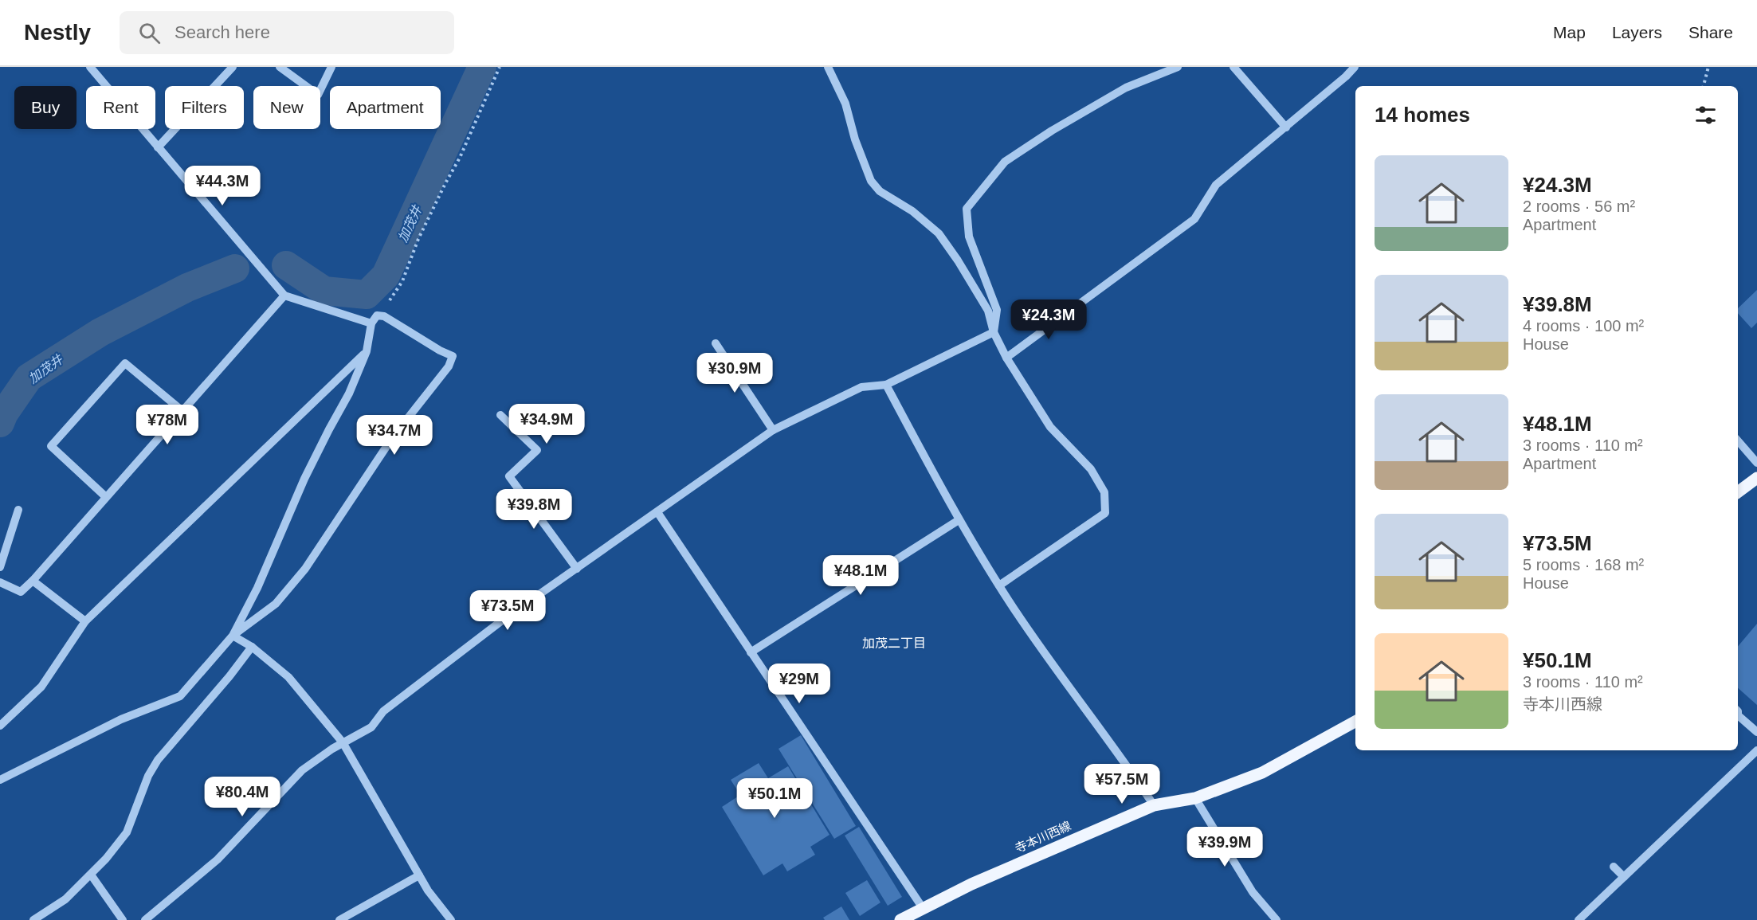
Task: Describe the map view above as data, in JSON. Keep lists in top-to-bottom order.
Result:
{
  "streets": {
    "main road": ["寺本川西線"]
  },
  "districts": ["加茂二丁目"],
  "water": ["加茂井"],
  "page": {
    "header": "Nestly",
    "search": "Search here",
    "nav": ["Map", "Layers", "Share"],
    "chip": [
      "Buy",
      "Rent",
      "Filters",
      "New",
      "Apartment"
    ],
    "heading": "14 homes",
    "list": [
      {
        "name": "¥24.3M",
        "note": "2 rooms · 56 m² · Apartment"
      },
      {
        "name": "¥39.8M",
        "note": "4 rooms · 100 m² · House"
      },
      {
        "name": "¥48.1M",
        "note": "3 rooms · 110 m² · Apartment"
      },
      {
        "name": "¥73.5M",
        "note": "5 rooms · 168 m² · House"
      },
      {
        "name": "¥50.1M",
        "note": "3 rooms · 110 m² · 寺本川西線"
      }
    ],
    "price": [
      "¥44.3M",
      "¥24.3M",
      "¥30.9M",
      "¥34.9M",
      "¥78M",
      "¥34.7M",
      "¥39.8M",
      "¥48.1M",
      "¥73.5M",
      "¥29M",
      "¥57.5M",
      "¥80.4M",
      "¥50.1M",
      "¥39.9M"
    ]
  }
}
